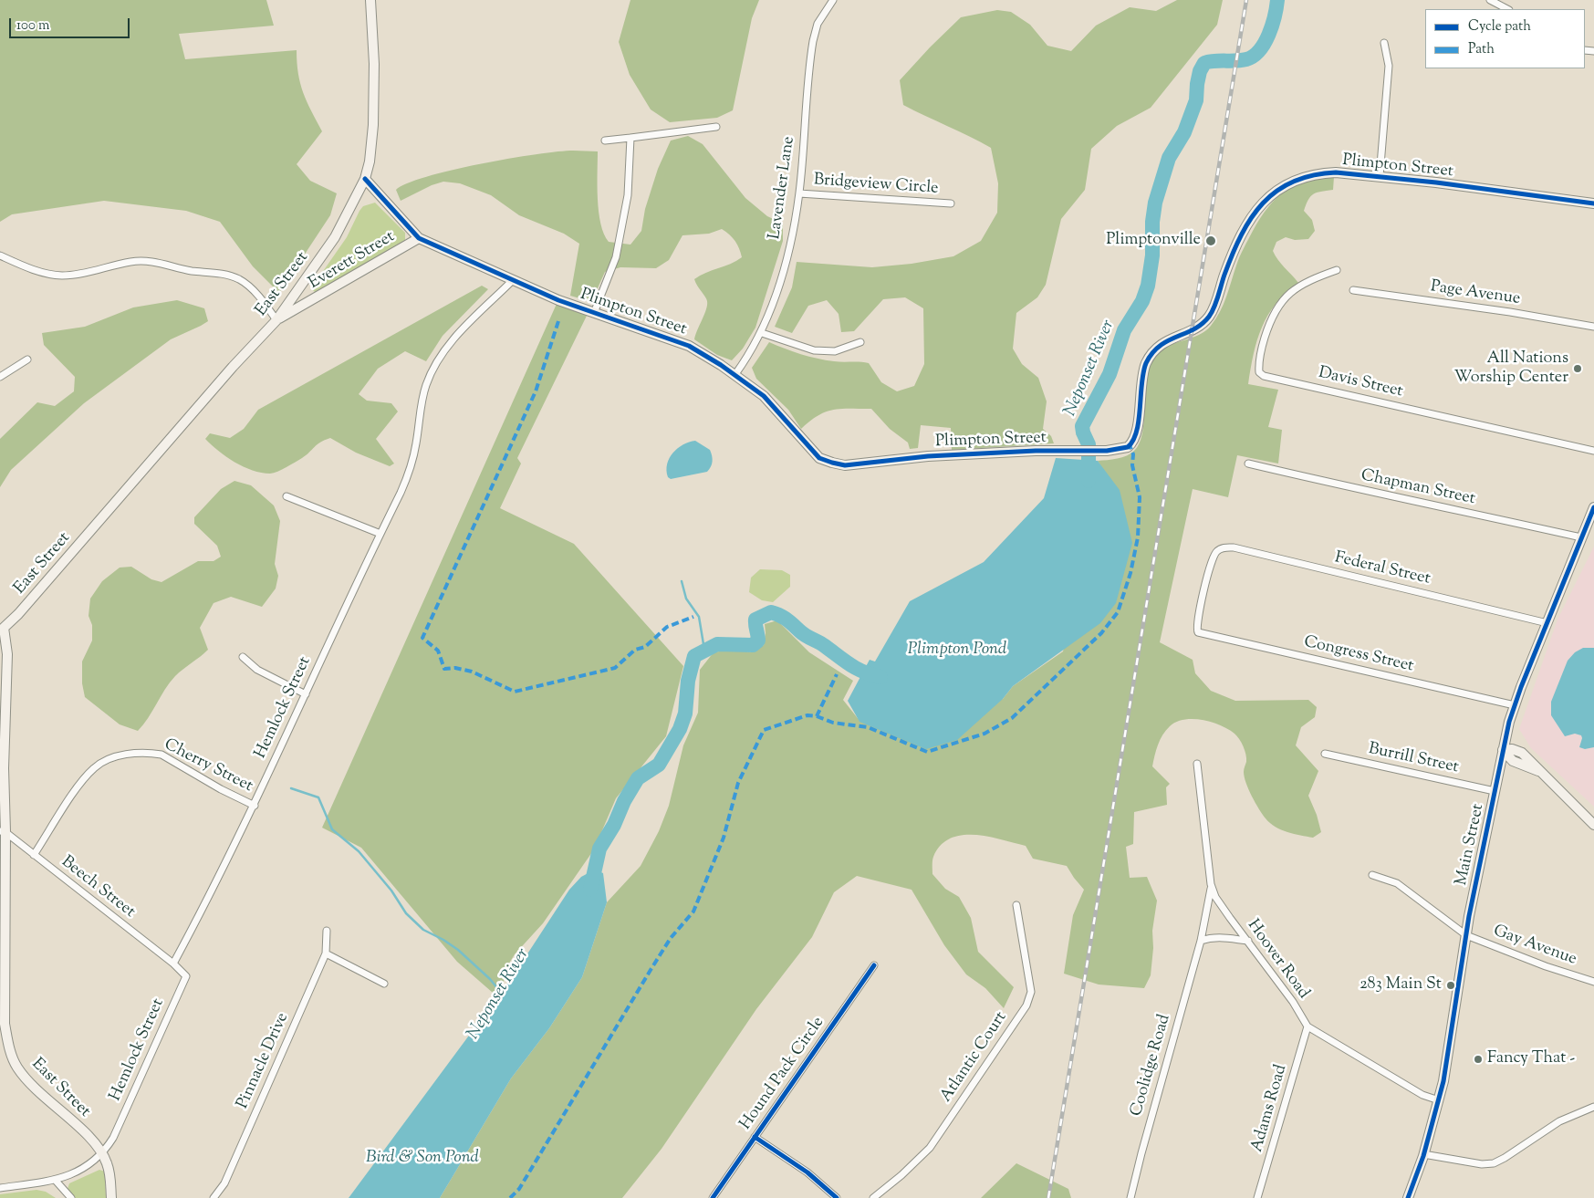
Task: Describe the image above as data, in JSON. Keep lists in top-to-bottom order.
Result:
{
  "streets": {
    "street": [
      "Plimpton Street",
      "Bridgeview Circle",
      "Lavender Lane",
      "Everett Street",
      "East Street",
      "Page Avenue",
      "Davis Street",
      "Chapman Street",
      "Federal Street",
      "Congress Street",
      "Hemlock Street",
      "Burrill Street",
      "Cherry Street",
      "Main Street",
      "Beech Street",
      "Gay Avenue",
      "Hoover Road",
      "Atlantic Court",
      "Pinnacle Drive",
      "Coolidge Road",
      "Hound Pack Circle",
      "Adams Road"
    ]
  },
  "crossings": [
    ["Plimpton Street", "Lavender Lane"],
    ["Plimpton Street", "Everett Street"],
    ["Plimpton Street", "East Street"],
    ["Plimpton Street", "Hemlock Street"],
    ["Bridgeview Circle", "Lavender Lane"],
    ["Everett Street", "East Street"],
    ["East Street", "Hemlock Street"],
    ["East Street", "Beech Street"],
    ["Chapman Street", "Main Street"],
    ["Federal Street", "Congress Street"],
    ["Federal Street", "Main Street"],
    ["Congress Street", "Main Street"],
    ["Hemlock Street", "Cherry Street"],
    ["Hemlock Street", "Beech Street"],
    ["Burrill Street", "Main Street"],
    ["Cherry Street", "Beech Street"],
    ["Main Street", "Gay Avenue"],
    ["Main Street", "Hoover Road"],
    ["Hoover Road", "Coolidge Road"],
    ["Hoover Road", "Adams Road"]
  ],
  "water": ["Neponset River", "Plimpton Pond", "Bird & Son Pond"],
  "places": [
    "Plimptonville",
    "All Nations Worship Center",
    "283 Main St",
    "Fancy That -"
  ],
  "legend": ["Cycle path", "Path"],
  "scale_bar": "100 m"
}
